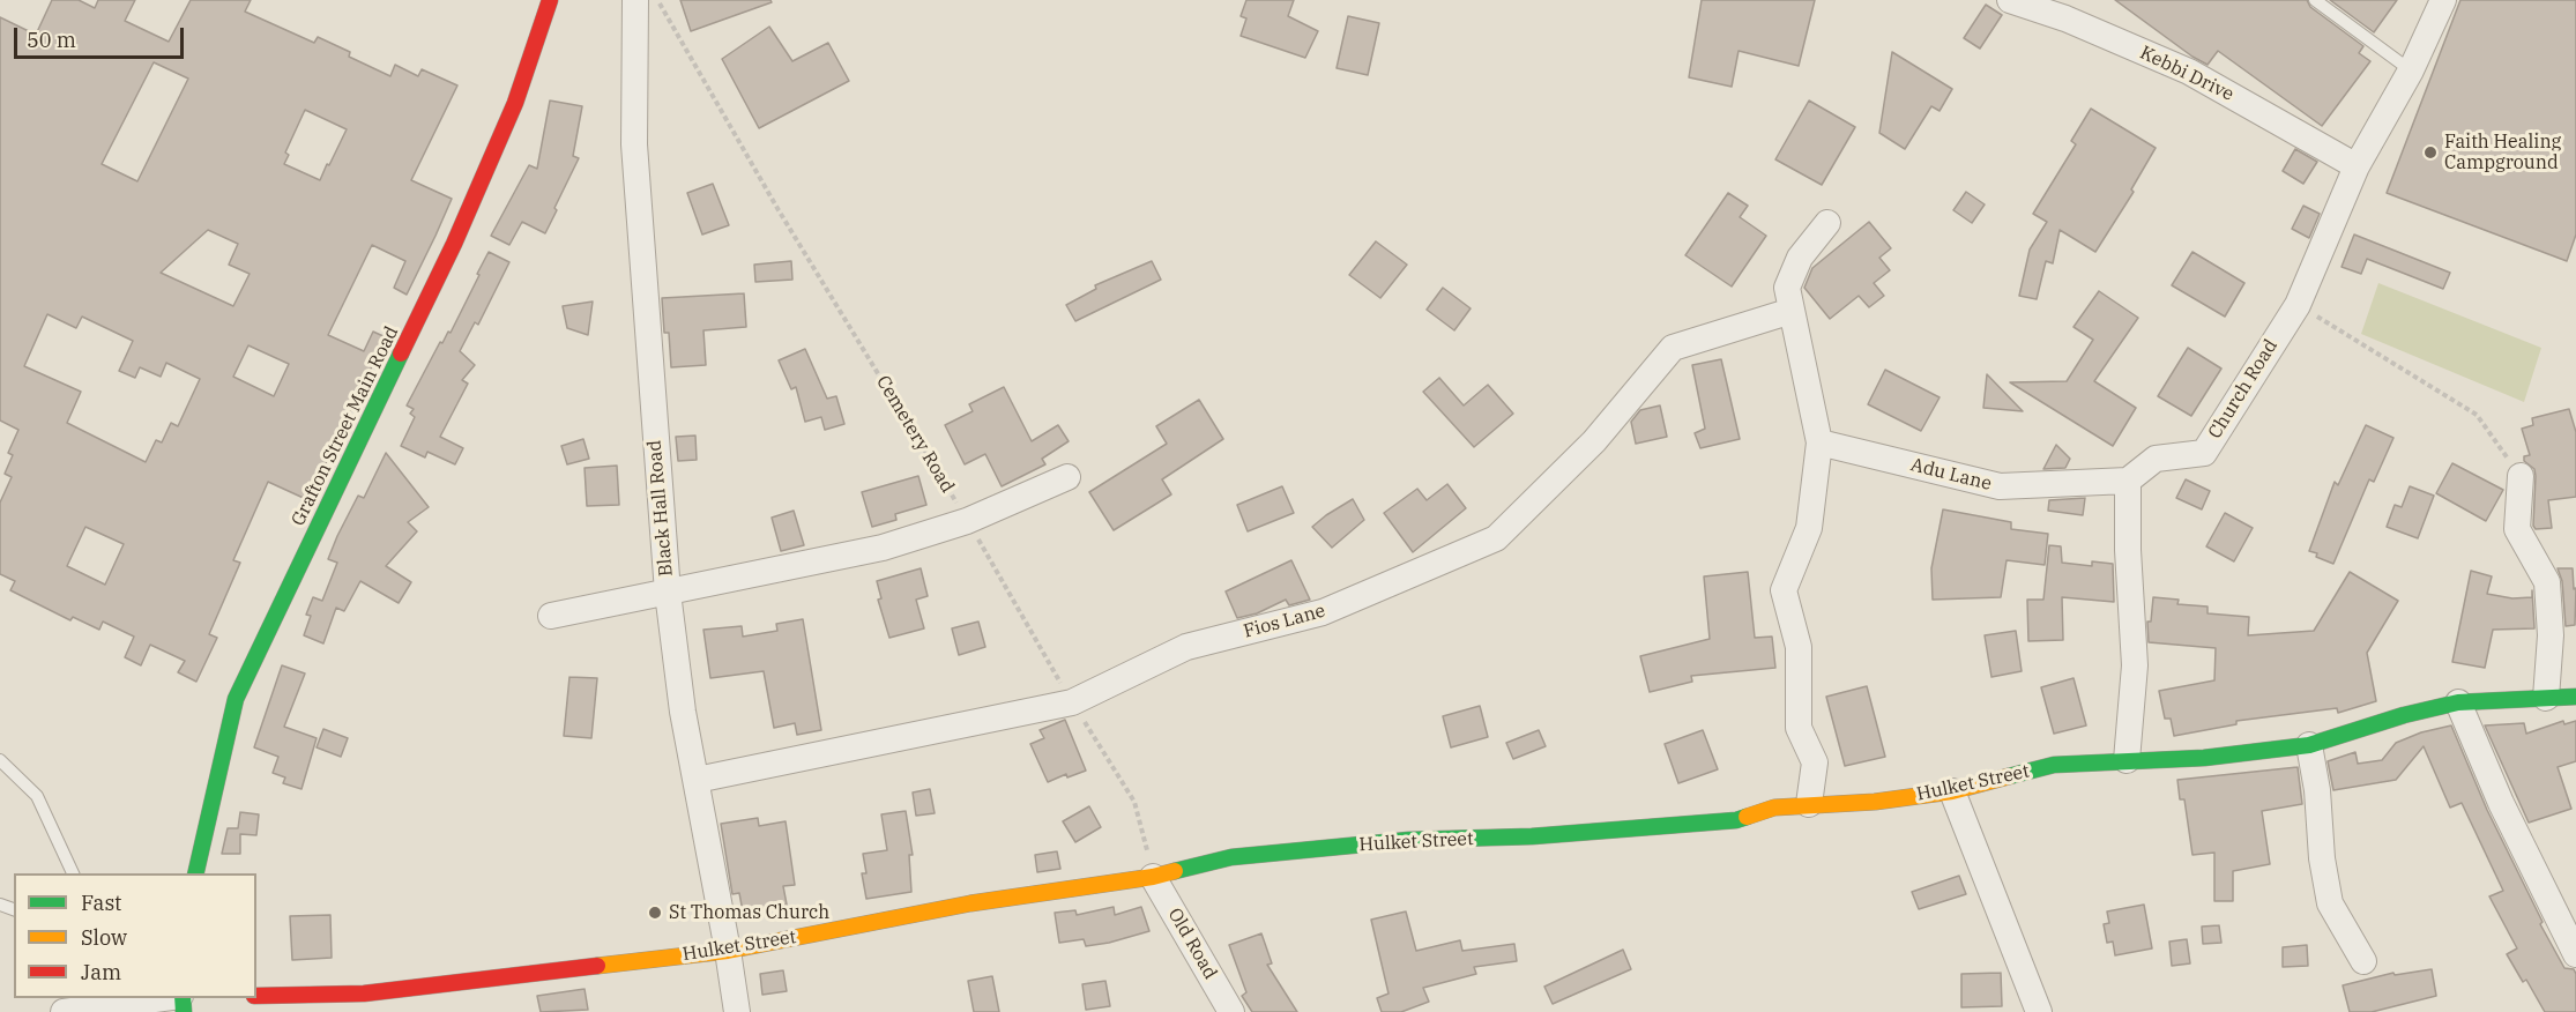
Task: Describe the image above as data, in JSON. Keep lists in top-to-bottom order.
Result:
{
  "streets": {
    "street": [
      "Kebbi Drive",
      "Church Road",
      "Grafton Street Main Road",
      "Adu Lane",
      "Black Hall Road",
      "Fios Lane",
      "Hulket Street",
      "Old Road"
    ],
    "path": ["Cemetery Road"]
  },
  "crossings": [
    ["Kebbi Drive", "Church Road"],
    ["Church Road", "Adu Lane"],
    ["Cemetery Road", "Fios Lane"],
    ["Cemetery Road", "Hulket Street"],
    ["Cemetery Road", "Old Road"],
    ["Black Hall Road", "Fios Lane"],
    ["Black Hall Road", "Hulket Street"],
    ["Hulket Street", "Old Road"]
  ],
  "places": ["Faith Healing Campground", "St Thomas Church"],
  "legend": ["Fast", "Slow", "Jam"],
  "scale_bar": "50 m"
}
